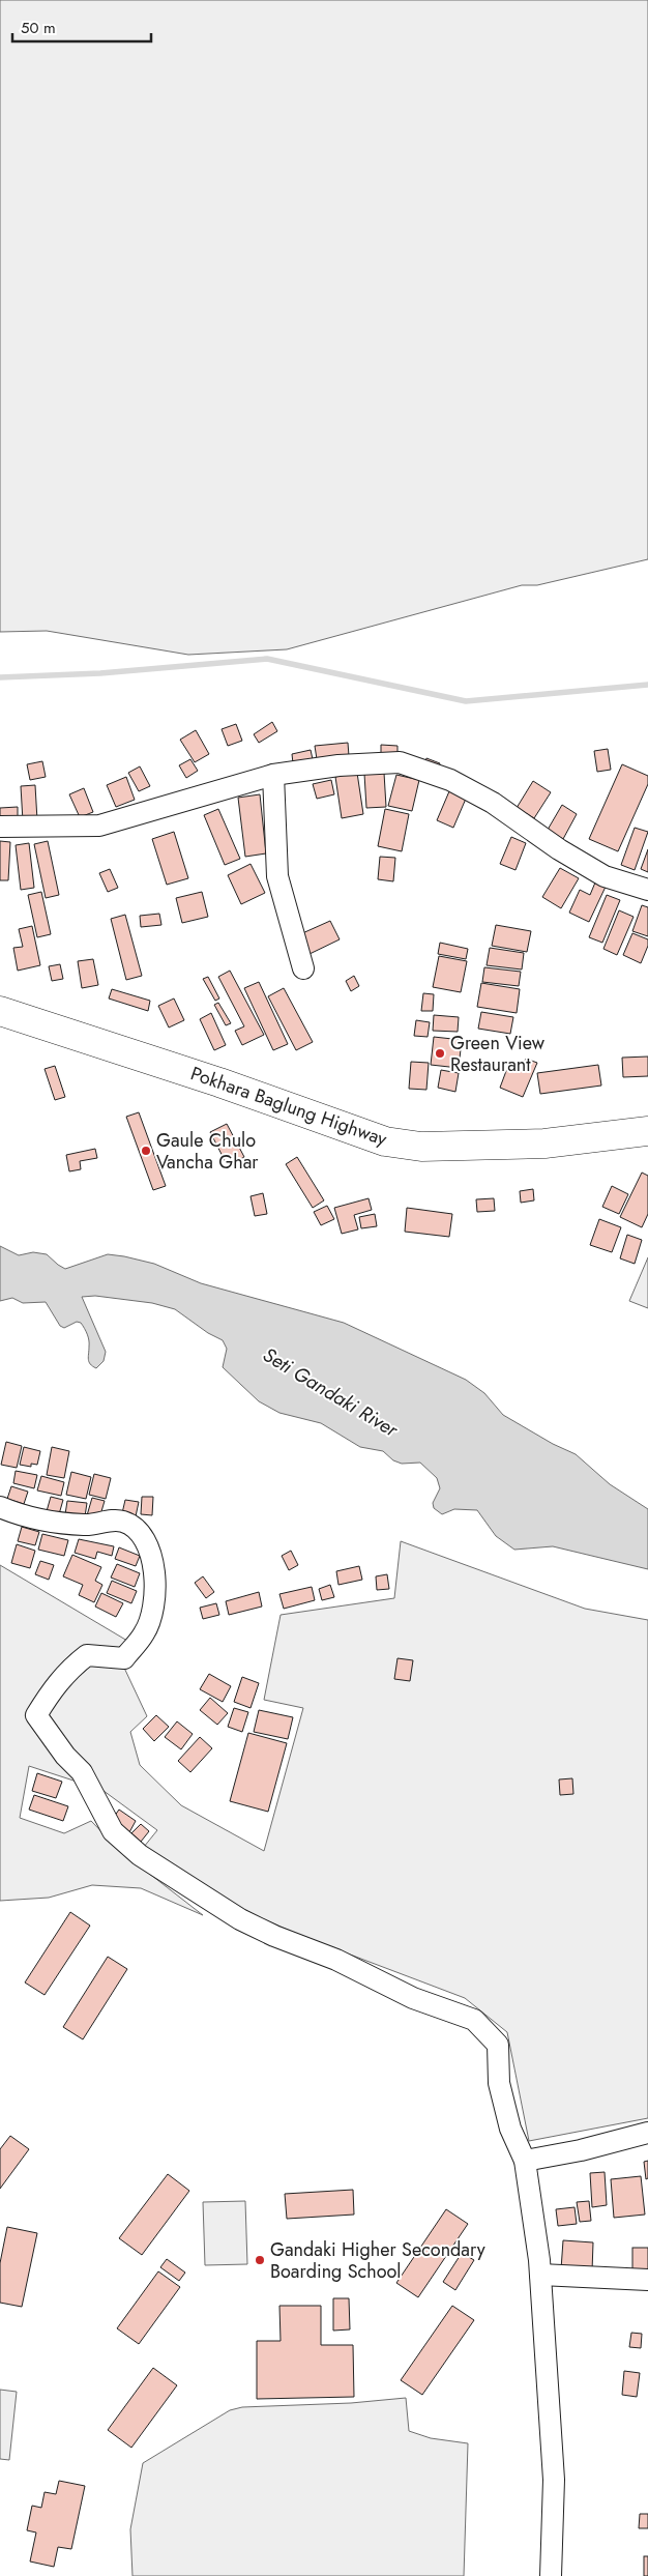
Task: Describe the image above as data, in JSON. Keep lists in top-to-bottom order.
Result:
{
  "streets": {
    "highway": ["Pokhara Baglung Highway"]
  },
  "water": ["Seti Gandaki River"],
  "places": ["Green View Restaurant", "Gaule Chulo Vancha Ghar", "Gandaki Higher Secondary Boarding School"],
  "scale_bar": "50 m"
}
